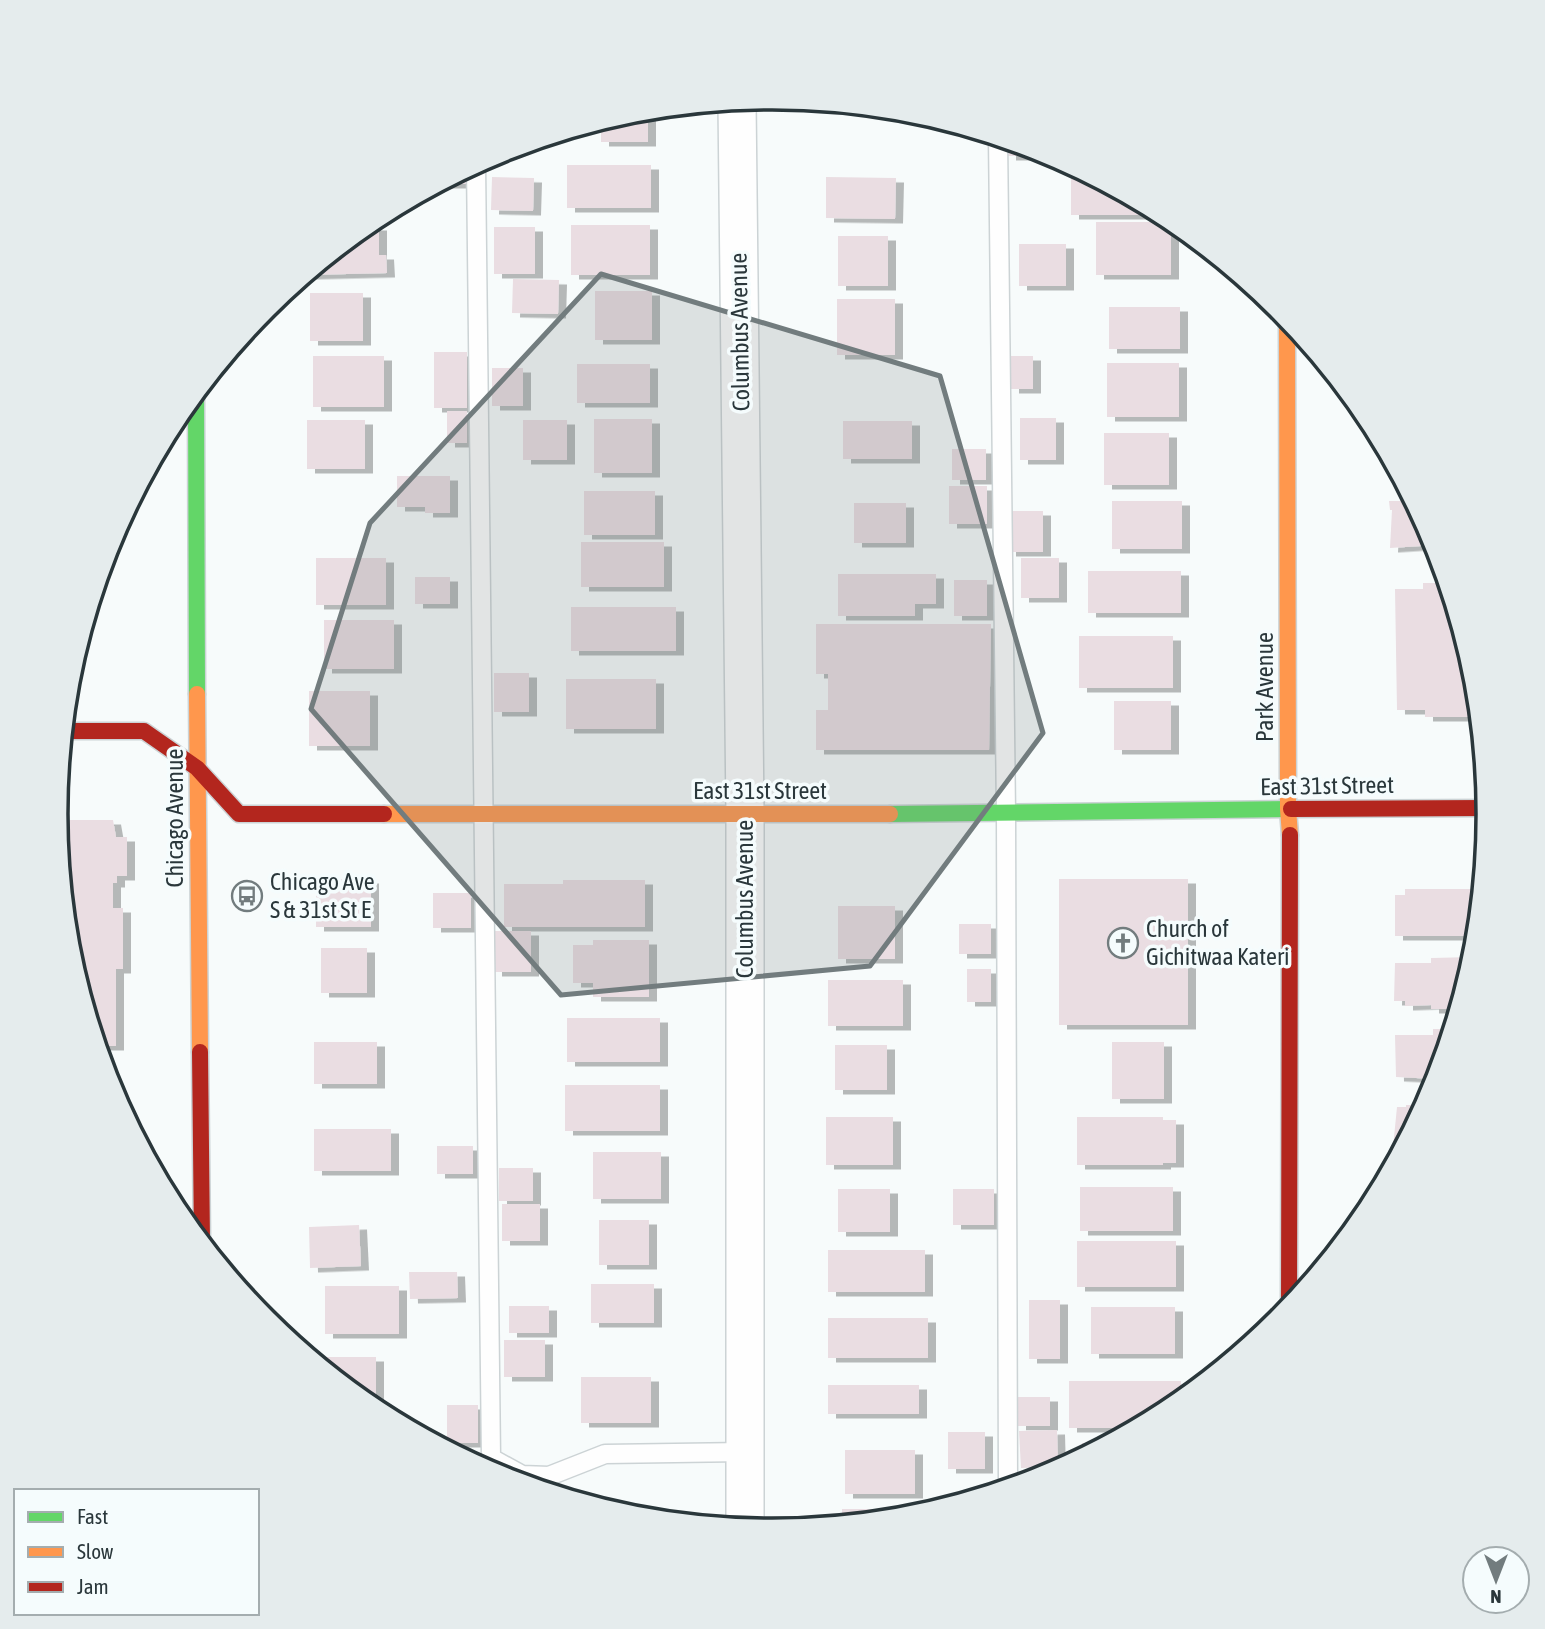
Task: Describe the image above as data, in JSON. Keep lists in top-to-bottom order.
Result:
{
  "streets": {
    "street": [
      "Columbus Avenue",
      "Park Avenue",
      "East 31st Street",
      "Chicago Avenue"
    ]
  },
  "crossings": [
    ["Columbus Avenue", "East 31st Street"],
    ["Park Avenue", "East 31st Street"],
    ["East 31st Street", "Chicago Avenue"]
  ],
  "places": {
    "bus stop": ["Chicago Ave S & 31st St E"],
    "church": ["Church of Gichitwaa Kateri"]
  },
  "legend": ["Fast", "Slow", "Jam"],
  "north": "bottom"
}
